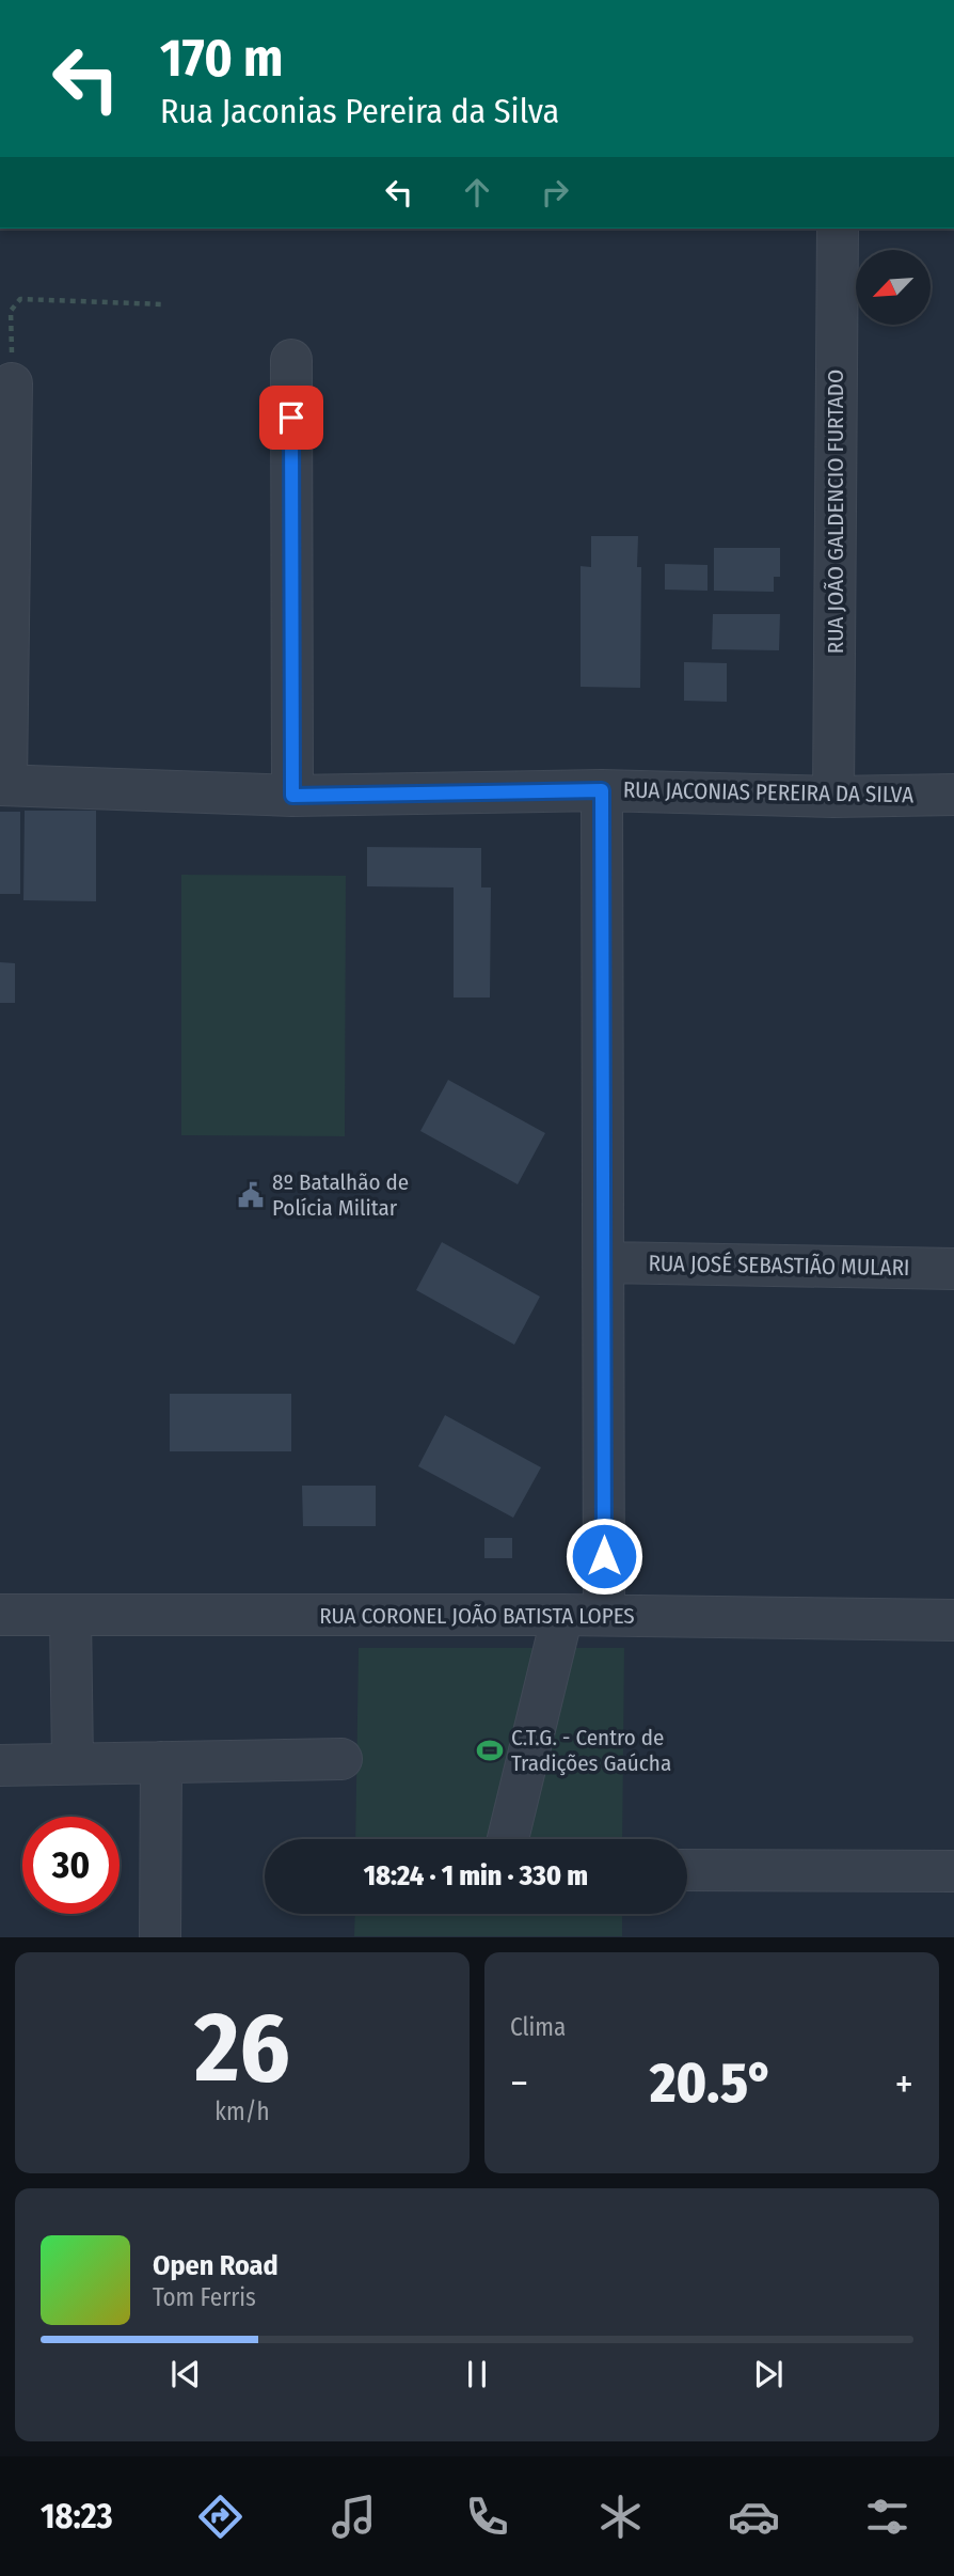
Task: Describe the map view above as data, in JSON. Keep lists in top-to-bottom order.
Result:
{
  "streets": {
    "street": [
      "RUA JOÃO GALDENCIO FURTADO",
      "RUA JACONIAS PEREIRA DA SILVA",
      "RUA JOSÉ SEBASTIÃO MULARI",
      "RUA CORONEL JOÃO BATISTA LOPES"
    ]
  },
  "crossings": [
    ["RUA JOÃO GALDENCIO FURTADO", "RUA JACONIAS PEREIRA DA SILVA"]
  ],
  "places": {
    "public building": ["8º Batalhão de Polícia Militar"],
    "sports": ["C.T.G. - Centro de Tradições Gaúcha"]
  },
  "north": "bottom left",
  "page": {
    "turn": ["170 m", "Rua Jaconias Pereira da Silva"],
    "limit": "30",
    "trip": "18:24 · 1 min · 330 m",
    "tile": [
      ["26", "km/h"],
      "Clima"
    ],
    "heat": ["−", "20.5°", "+"],
    "song": ["Open Road", "Tom Ferris"],
    "tabs": "18:23"
  }
}
